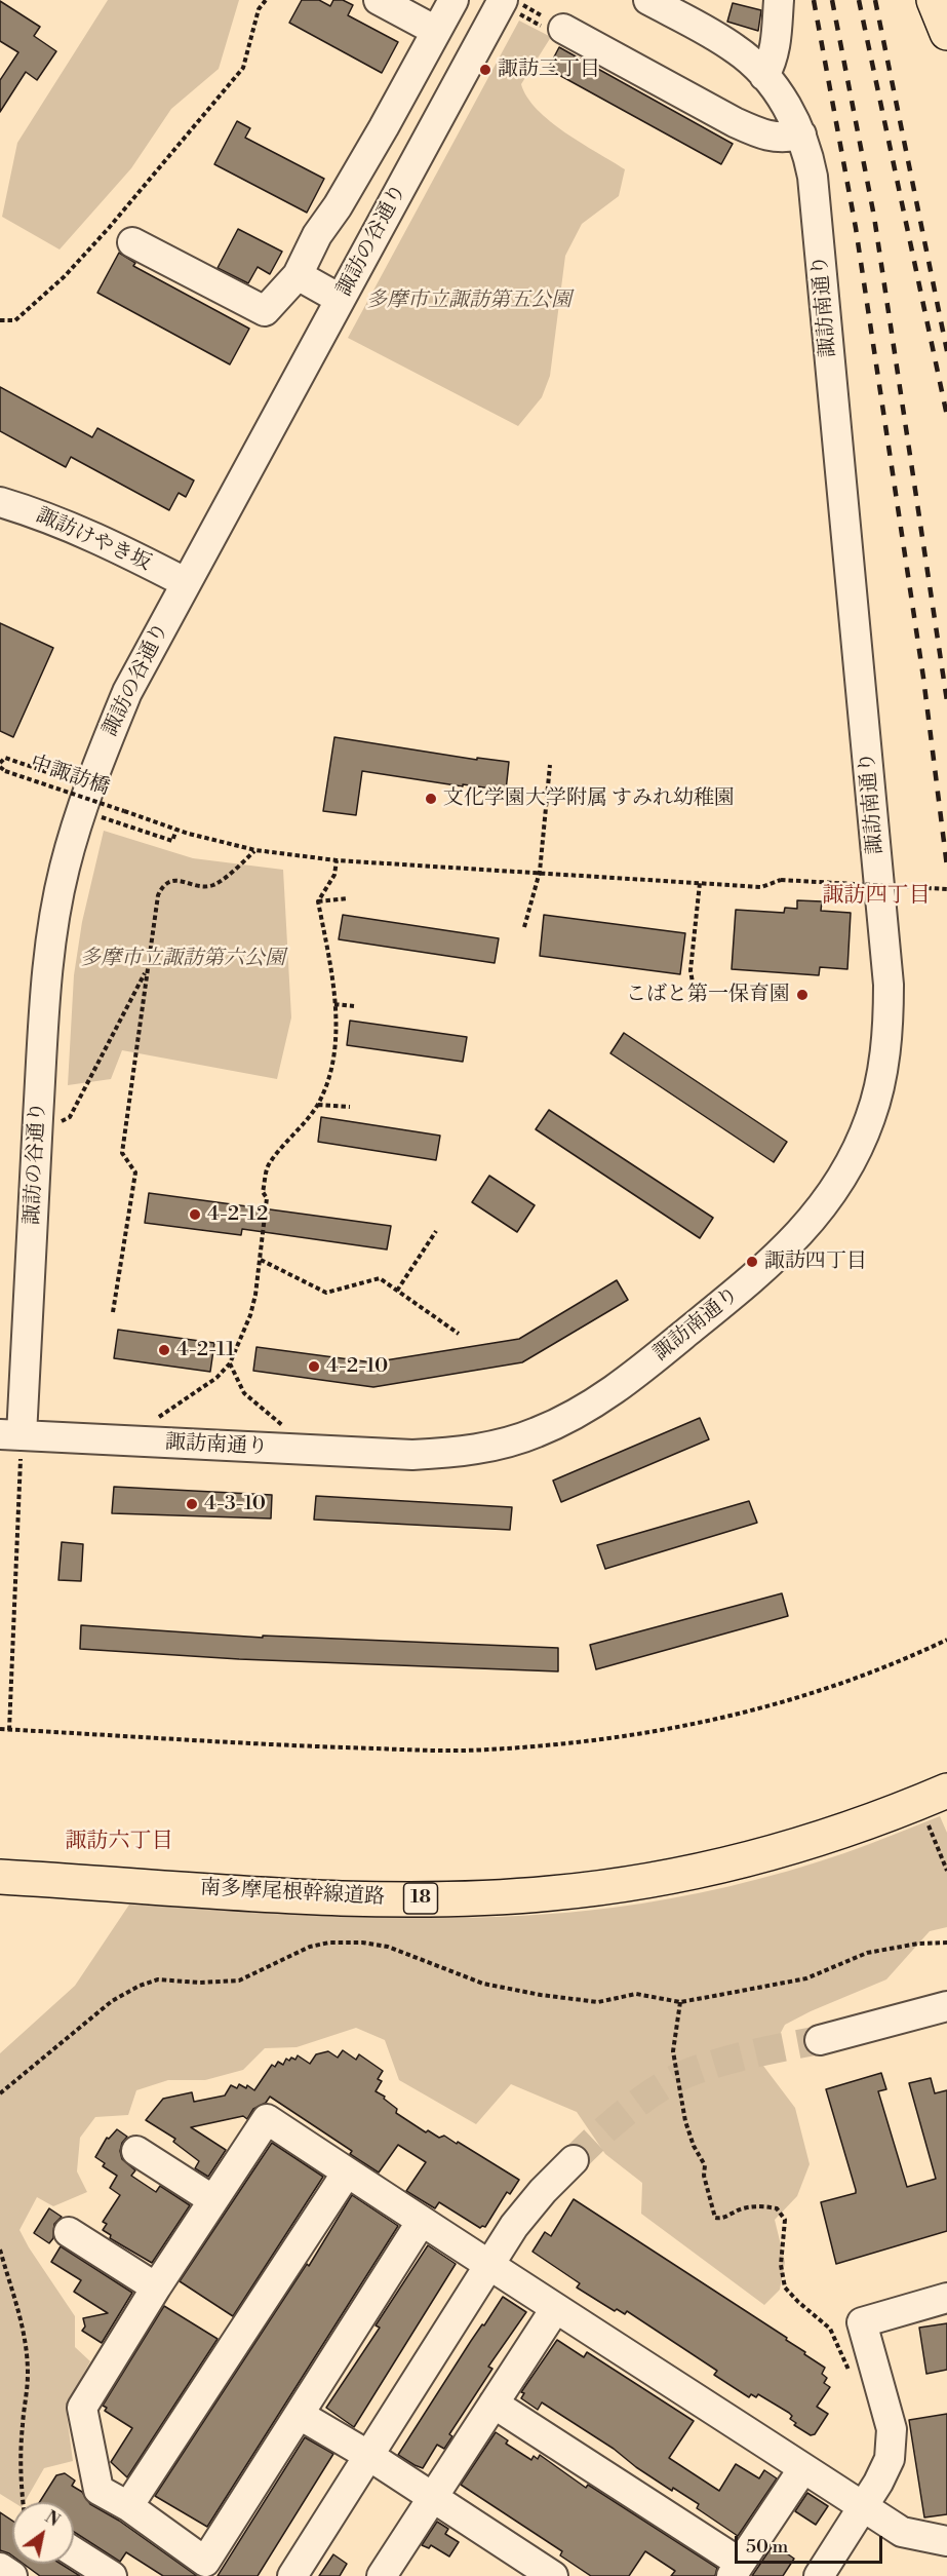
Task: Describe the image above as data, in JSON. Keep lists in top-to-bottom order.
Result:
{
  "streets": {
    "main road": ["南多摩尾根幹線道路", "18"],
    "street": ["諏訪の谷通り", "諏訪南通り", "諏訪けやき坂"],
    "path": ["中諏訪橋"]
  },
  "crossings": [
    ["諏訪の谷通り", "諏訪南通り"],
    ["諏訪の谷通り", "諏訪けやき坂"]
  ],
  "districts": ["諏訪四丁目", "諏訪六丁目"],
  "parks": ["多摩市立諏訪第五公園", "多摩市立諏訪第六公園"],
  "places": [
    "諏訪三丁目",
    "文化学園大学附属 すみれ幼稚園",
    "こばと第一保育園",
    "4-2-12",
    "諏訪四丁目",
    "4-2-11",
    "4-2-10",
    "4-3-10"
  ],
  "scale_bar": "50 m",
  "north": "top right"
}
